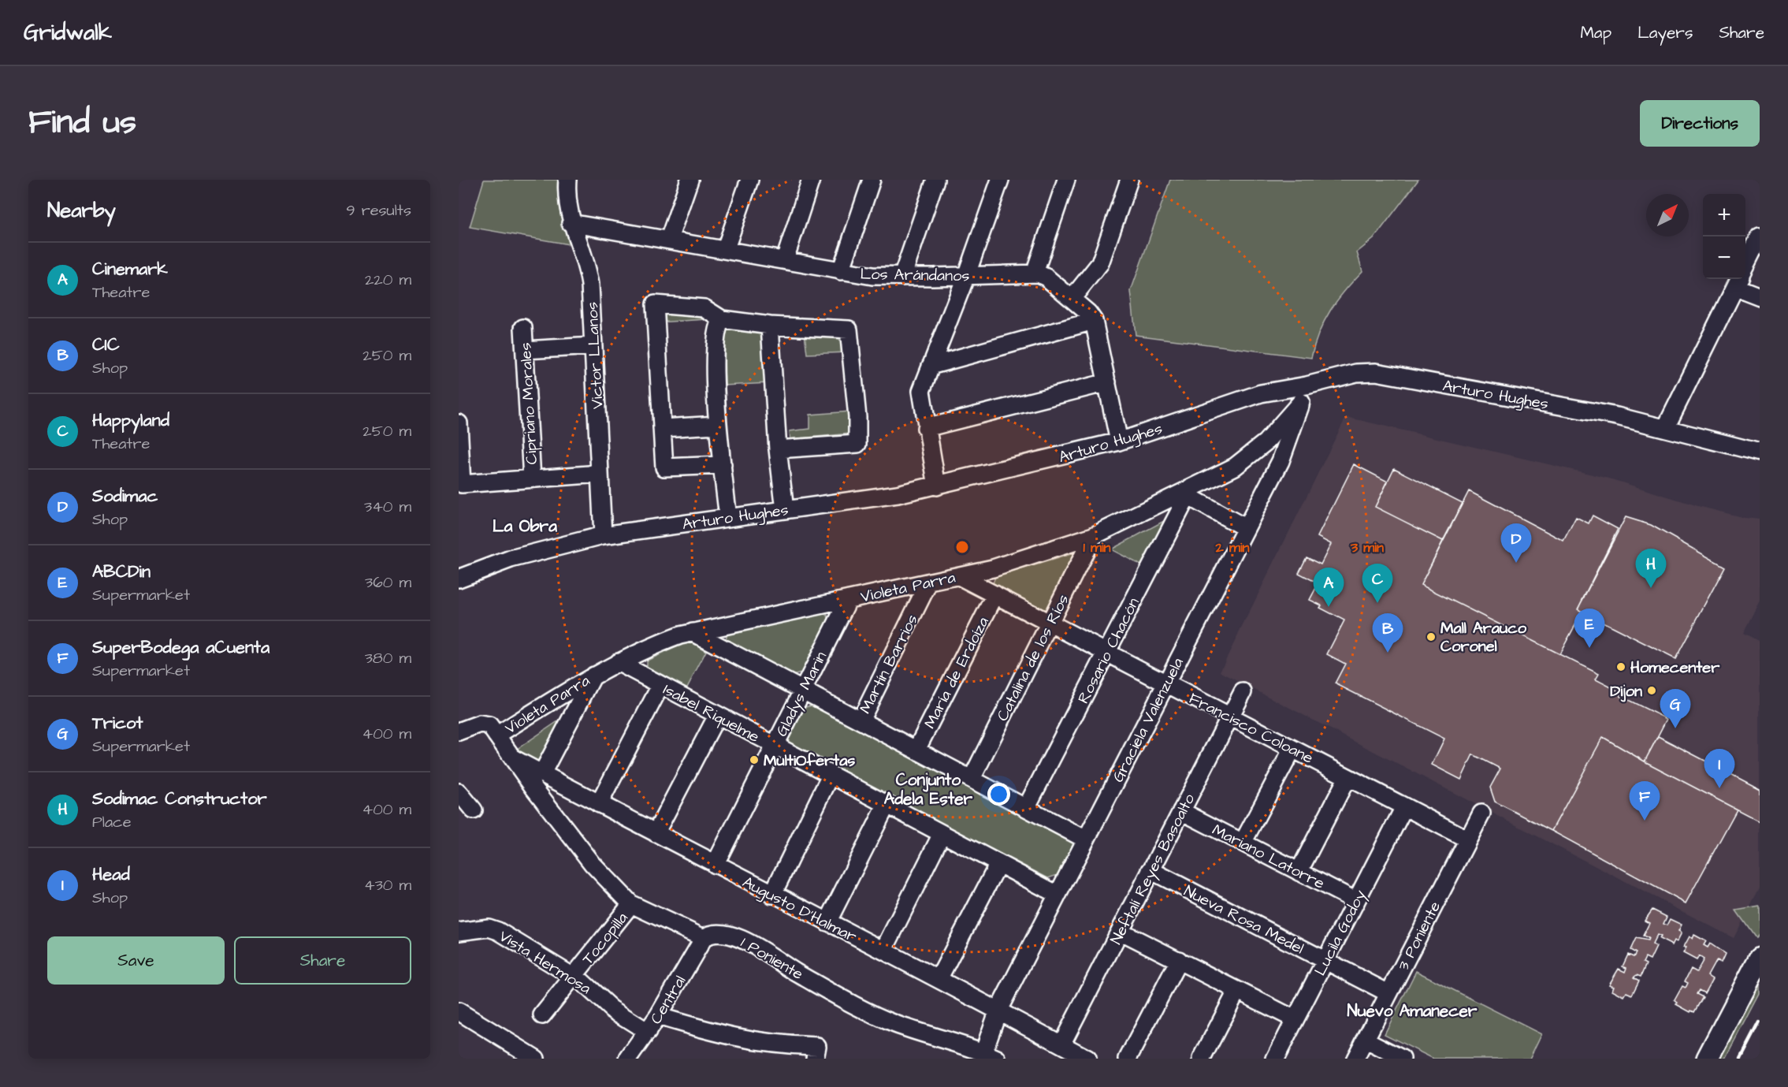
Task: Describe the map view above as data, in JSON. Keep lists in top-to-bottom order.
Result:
{
  "streets": {
    "street": [
      "Los Arándanos",
      "Victor LLanos",
      "Arturo Hughes",
      "Cipriano Morales",
      "Violeta Parra",
      "Rosario Chacón",
      "Catalina de los Ríos",
      "Martín Barrios",
      "María de Erdoíza",
      "Gladys Marin",
      "Isabel Riquelme",
      "Graciela Valenzuela",
      "Francisco Coloane",
      "Mariano Latorre",
      "Neftalí Reyes Basoalto",
      "Augusto D'Halmar",
      "Nueva Rosa Medel",
      "Lucila Godoy",
      "3 Poniente",
      "Tocopilla",
      "1 Poniente",
      "Vista Hermosa",
      "Central"
    ]
  },
  "crossings": [
    ["Los Arándanos", "Victor LLanos"],
    ["Victor LLanos", "Arturo Hughes"],
    ["Arturo Hughes", "Graciela Valenzuela"],
    ["Violeta Parra", "Rosario Chacón"],
    ["Violeta Parra", "Catalina de los Ríos"],
    ["Violeta Parra", "Martín Barrios"],
    ["Violeta Parra", "Gladys Marin"],
    ["Violeta Parra", "Isabel Riquelme"],
    ["Violeta Parra", "Graciela Valenzuela"],
    ["Violeta Parra", "Francisco Coloane"],
    ["Rosario Chacón", "Francisco Coloane"],
    ["Catalina de los Ríos", "Francisco Coloane"],
    ["María de Erdoíza", "Francisco Coloane"],
    ["Gladys Marin", "Isabel Riquelme"],
    ["Gladys Marin", "Augusto D'Halmar"],
    ["Isabel Riquelme", "Graciela Valenzuela"],
    ["Graciela Valenzuela", "Francisco Coloane"],
    ["Graciela Valenzuela", "Augusto D'Halmar"],
    ["Graciela Valenzuela", "1 Poniente"],
    ["Francisco Coloane", "Neftalí Reyes Basoalto"],
    ["Francisco Coloane", "Lucila Godoy"],
    ["Francisco Coloane", "3 Poniente"],
    ["Mariano Latorre", "Neftalí Reyes Basoalto"],
    ["Mariano Latorre", "Lucila Godoy"],
    ["Neftalí Reyes Basoalto", "Augusto D'Halmar"],
    ["Neftalí Reyes Basoalto", "Nueva Rosa Medel"],
    ["Nueva Rosa Medel", "Lucila Godoy"],
    ["Nueva Rosa Medel", "3 Poniente"],
    ["Tocopilla", "Vista Hermosa"],
    ["1 Poniente", "Central"],
    ["Vista Hermosa", "Central"]
  ],
  "districts": ["La Obra", "Conjunto Adela Ester", "Nuevo Amanecer"],
  "places": [
    "Mall Arauco Coronel",
    "Homecenter",
    "Dijon",
    "MultiOfertas"
  ],
  "north": "top right",
  "page": {
    "header": "Gridwalk",
    "nav": ["Map", "Layers", "Share"],
    "title": "Find us",
    "buttons": [
      "Directions",
      ["Save", "Share"]
    ],
    "heading": ["Nearby", "9 results"],
    "map_buttons": ["+", "−"],
    "list": [
      {
        "mark": "A",
        "name": "Cinemark",
        "note": "Theatre",
        "value": "220 m"
      },
      {
        "mark": "B",
        "name": "CIC",
        "note": "Shop",
        "value": "250 m"
      },
      {
        "mark": "C",
        "name": "Happyland",
        "note": "Theatre",
        "value": "250 m"
      },
      {
        "mark": "D",
        "name": "Sodimac",
        "note": "Shop",
        "value": "340 m"
      },
      {
        "mark": "E",
        "name": "ABCDin",
        "note": "Supermarket",
        "value": "360 m"
      },
      {
        "mark": "F",
        "name": "SuperBodega aCuenta",
        "note": "Supermarket",
        "value": "380 m"
      },
      {
        "mark": "G",
        "name": "Tricot",
        "note": "Supermarket",
        "value": "400 m"
      },
      {
        "mark": "H",
        "name": "Sodimac Constructor",
        "note": "Place",
        "value": "400 m"
      },
      {
        "mark": "I",
        "name": "Head",
        "note": "Shop",
        "value": "430 m"
      }
    ],
    "pins": [
      "D",
      "H",
      "C",
      "A",
      "E",
      "B",
      "G",
      "I",
      "F"
    ]
  },
  "rings": ["1 min", "2 min", "3 min"]
}
